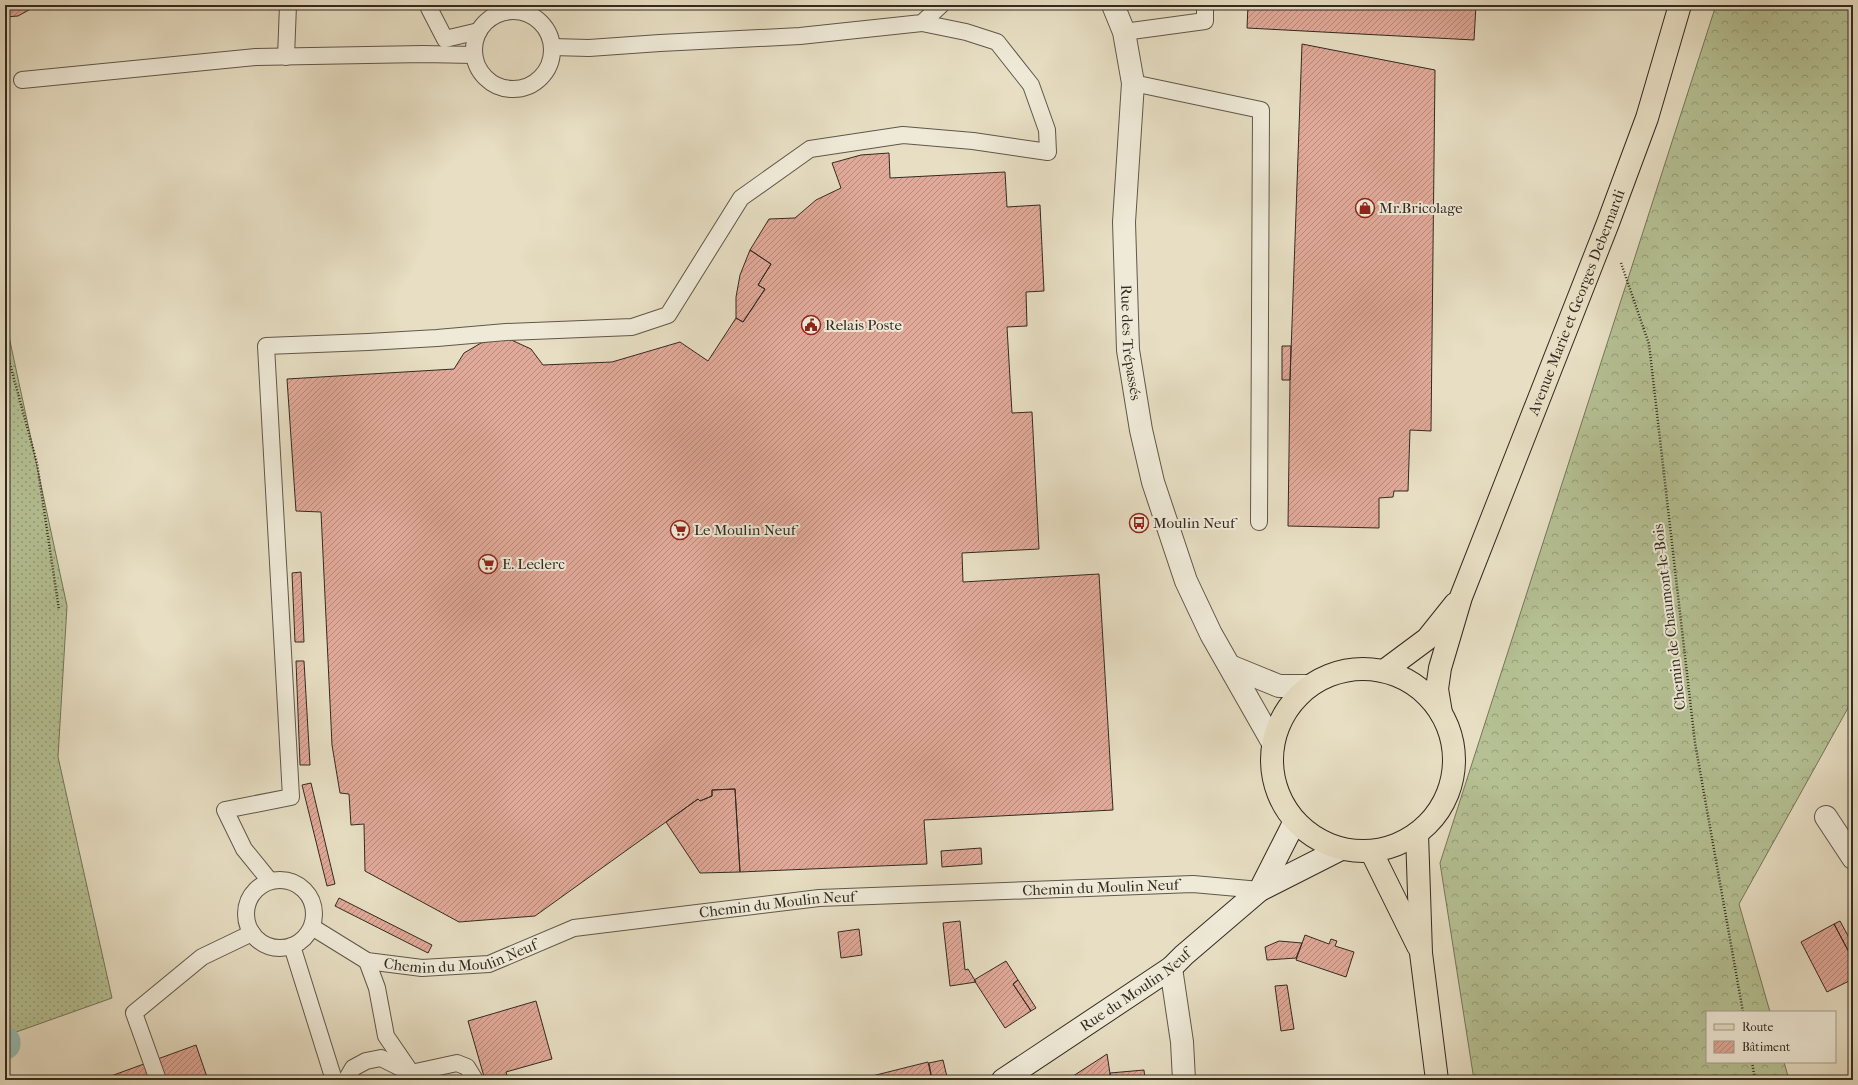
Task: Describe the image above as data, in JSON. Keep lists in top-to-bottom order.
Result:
{
  "streets": {
    "main road": ["Avenue Marie et Georges Debernardi"],
    "street": ["Rue des Trépassés", "Rue du Moulin Neuf"],
    "lane": ["Chemin du Moulin Neuf"],
    "path": ["Chemin de Chaumont-le-Bois"]
  },
  "crossings": [
    ["Chemin du Moulin Neuf", "Rue du Moulin Neuf"]
  ],
  "places": {
    "shop": ["Mr.Bricolage"],
    "public building": ["Relais Poste"],
    "bus stop": ["Moulin Neuf"],
    "supermarket": ["Le Moulin Neuf", "E. Leclerc"]
  },
  "legend": ["Route", "Bâtiment"]
}
